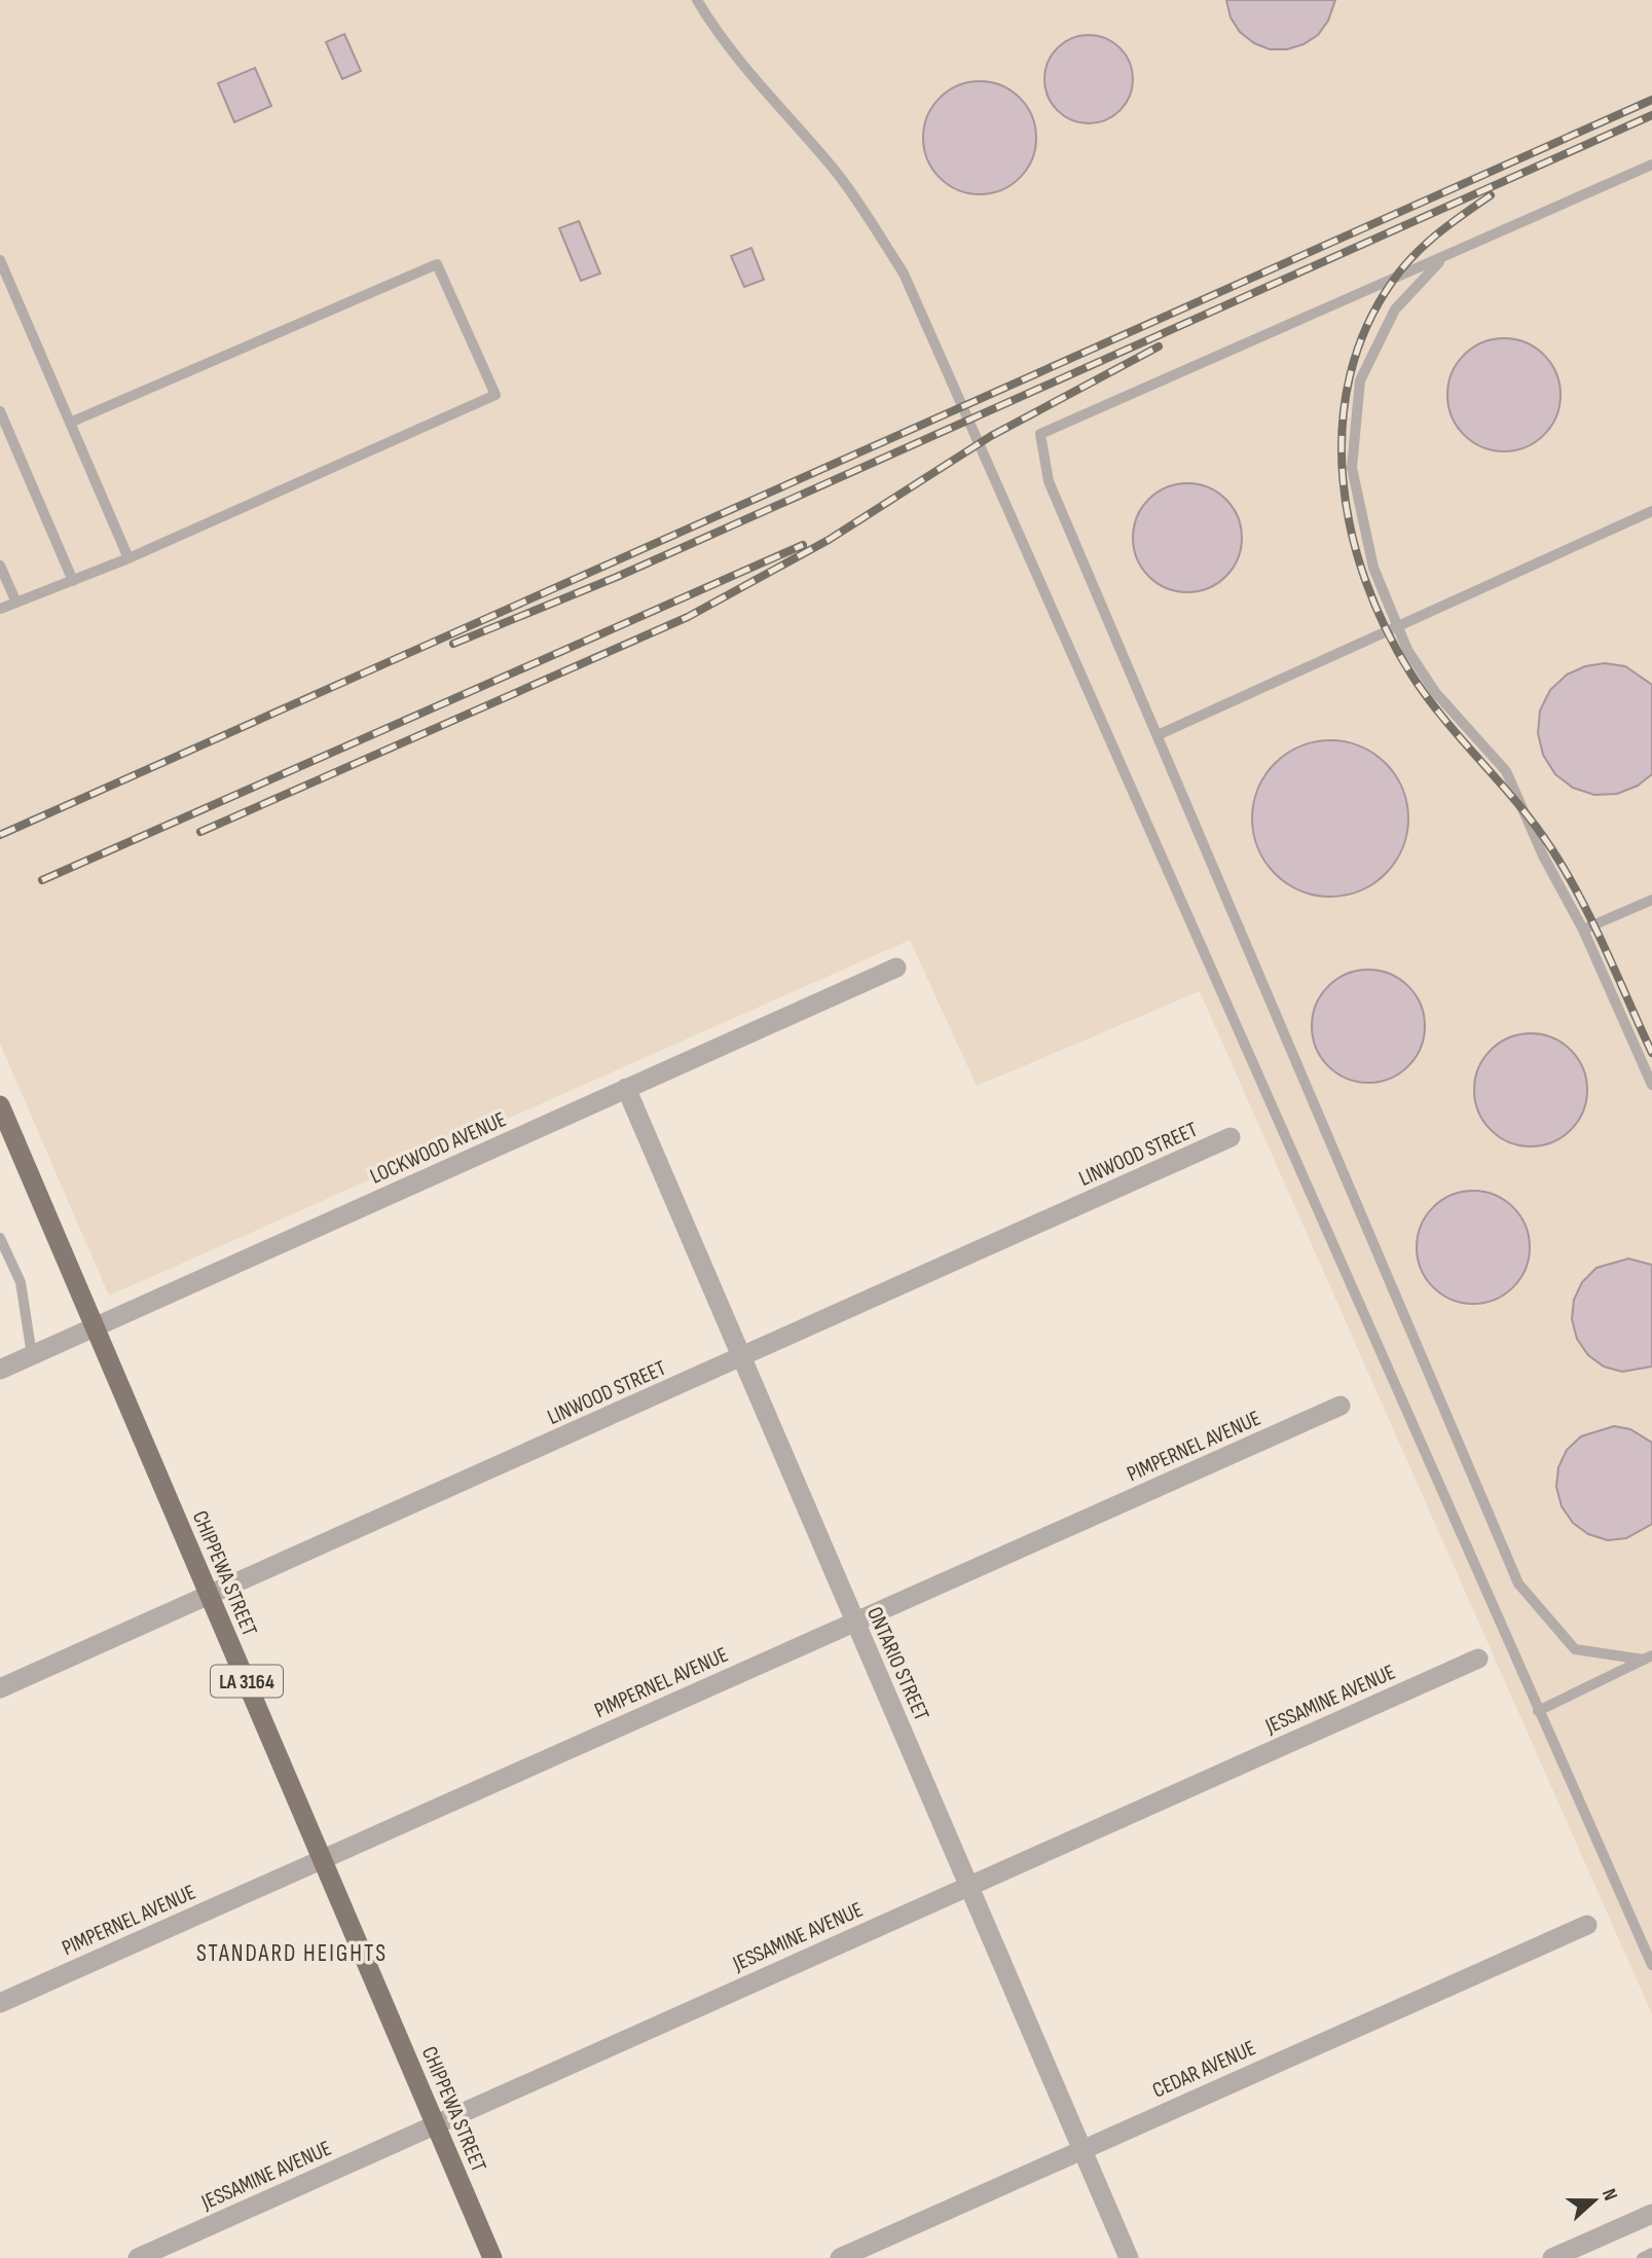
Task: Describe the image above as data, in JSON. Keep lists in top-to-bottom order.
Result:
{
  "streets": {
    "main road": ["CHIPPEWA STREET", "LA 3164"],
    "street": [
      "LOCKWOOD AVENUE",
      "LINWOOD STREET",
      "PIMPERNEL AVENUE",
      "ONTARIO STREET",
      "JESSAMINE AVENUE",
      "CEDAR AVENUE"
    ]
  },
  "crossings": [
    ["LOCKWOOD AVENUE", "CHIPPEWA STREET"],
    ["LOCKWOOD AVENUE", "ONTARIO STREET"],
    ["LINWOOD STREET", "CHIPPEWA STREET"],
    ["LINWOOD STREET", "ONTARIO STREET"],
    ["PIMPERNEL AVENUE", "CHIPPEWA STREET"],
    ["PIMPERNEL AVENUE", "ONTARIO STREET"],
    ["CHIPPEWA STREET", "JESSAMINE AVENUE"],
    ["ONTARIO STREET", "JESSAMINE AVENUE"],
    ["ONTARIO STREET", "CEDAR AVENUE"]
  ],
  "districts": ["STANDARD HEIGHTS"],
  "north": "right"
}
